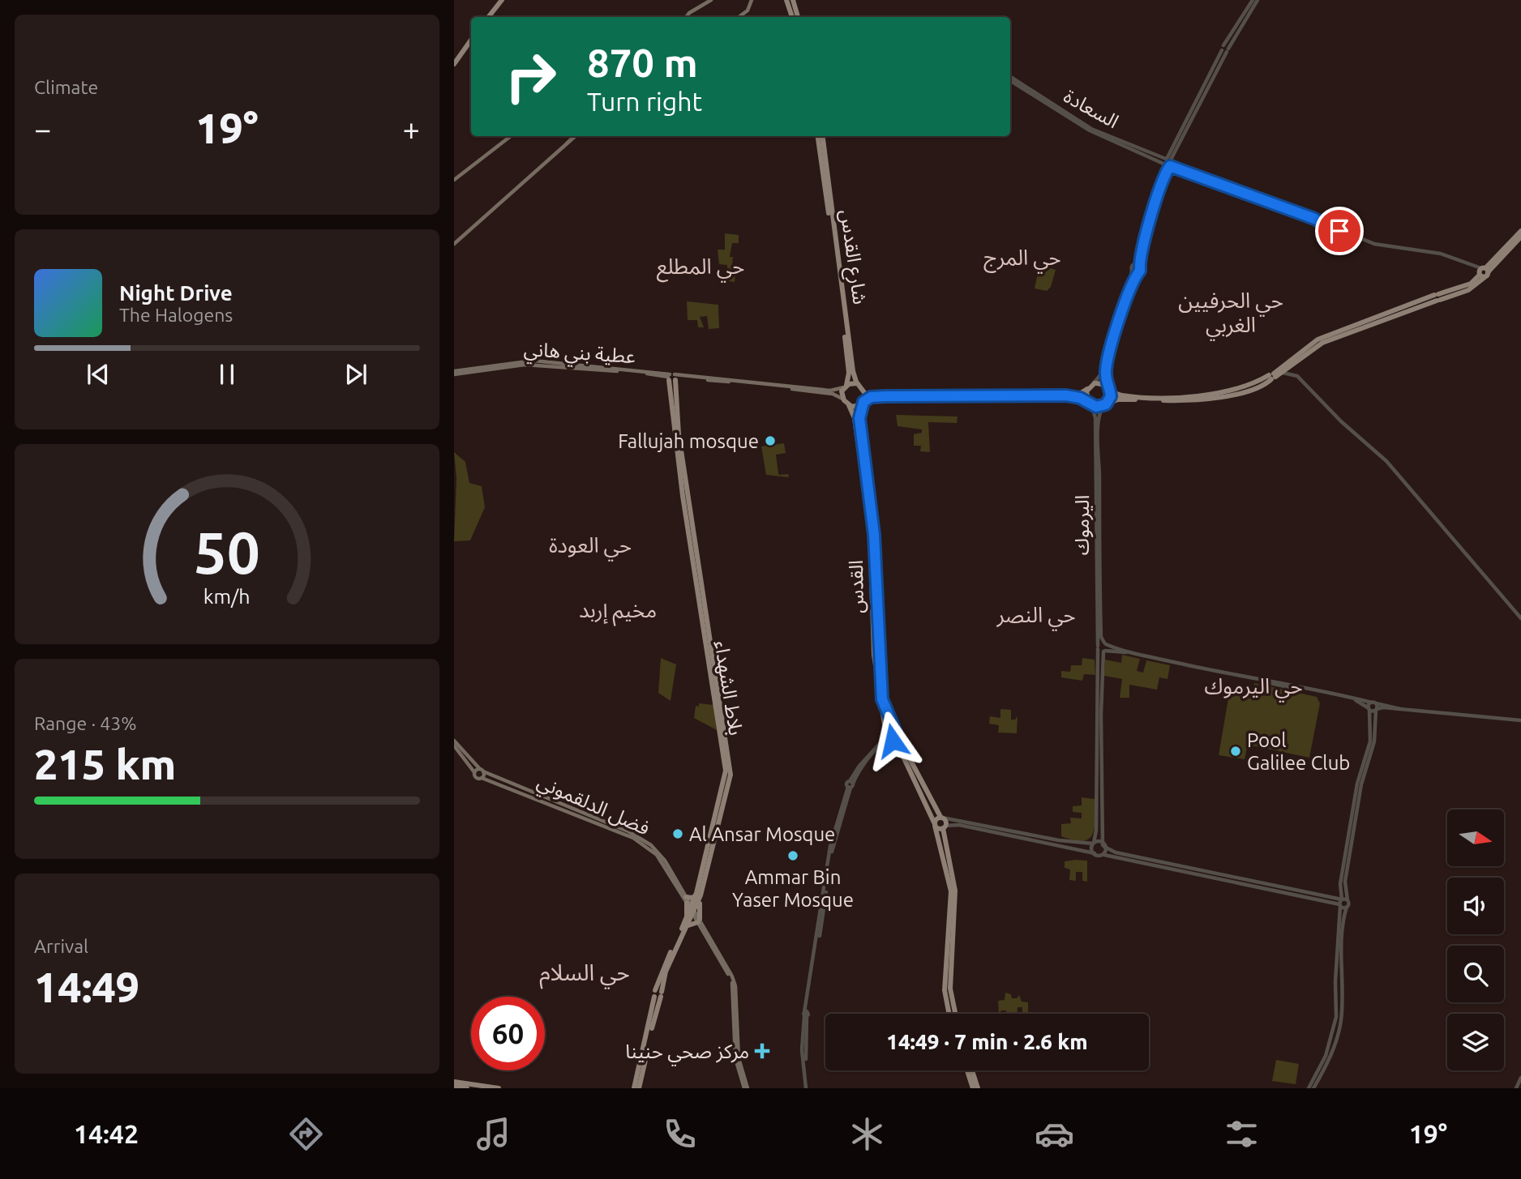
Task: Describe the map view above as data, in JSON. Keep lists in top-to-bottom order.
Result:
{
  "streets": {
    "main road": [
      "شارع القدس",
      "عطية بني هاني",
      "القدس",
      "بلاط الشهداء",
      "فضل الدلقموني"
    ],
    "street": ["السعادة", "اليرموك"]
  },
  "crossings": [
    ["شارع القدس", "عطية بني هاني"],
    ["شارع القدس", "القدس"],
    ["عطية بني هاني", "القدس"],
    ["عطية بني هاني", "بلاط الشهداء"],
    ["بلاط الشهداء", "فضل الدلقموني"]
  ],
  "districts": [
    "حي المرج",
    "حي المطلع",
    "حي الحرفيين الغربي",
    "حي العودة",
    "مخيم إربد",
    "حي النصر",
    "حي اليرموك",
    "حي السلام"
  ],
  "places": {
    "other": [
      "Fallujah mosque",
      "Pool Galilee Club",
      "Al Ansar Mosque",
      "Ammar Bin Yaser Mosque"
    ],
    "health": ["مركز صحي حنينا"]
  },
  "north": "right",
  "page": {
    "tile": [
      "Climate",
      ["Range · 43%", "215 km"],
      ["Arrival", "14:49"]
    ],
    "turn": ["870 m", "Turn right"],
    "heat": ["−", "19°", "+"],
    "song": ["Night Drive", "The Halogens"],
    "limit": "60",
    "trip": "14:49 · 7 min · 2.6 km",
    "tabs": ["14:42", "19°"],
    "gauge": ["50", "km/h"]
  }
}
